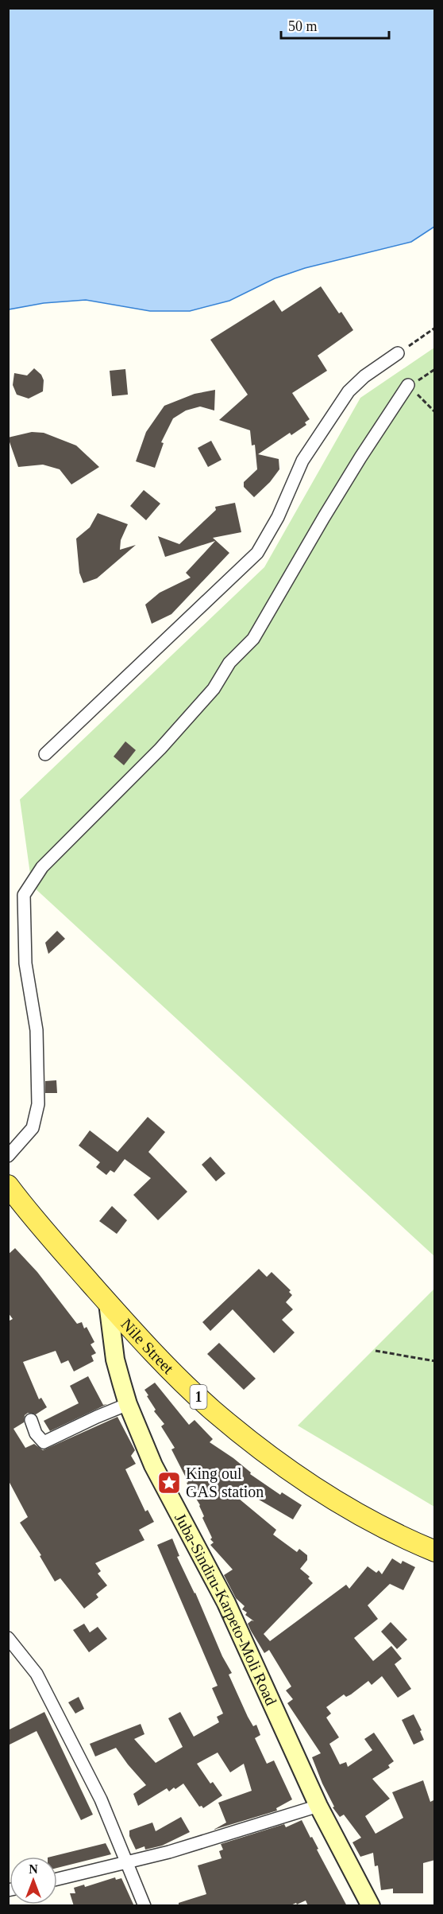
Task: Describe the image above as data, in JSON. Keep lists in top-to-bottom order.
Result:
{
  "streets": {
    "main road": ["Nile Street", "1", "Juba-Sindiru-Karpeto-Moli Road"]
  },
  "crossings": [
    ["Nile Street", "Juba-Sindiru-Karpeto-Moli Road"]
  ],
  "places": {
    "place": ["King oul GAS station"]
  },
  "scale_bar": "50 m",
  "north": "top"
}
